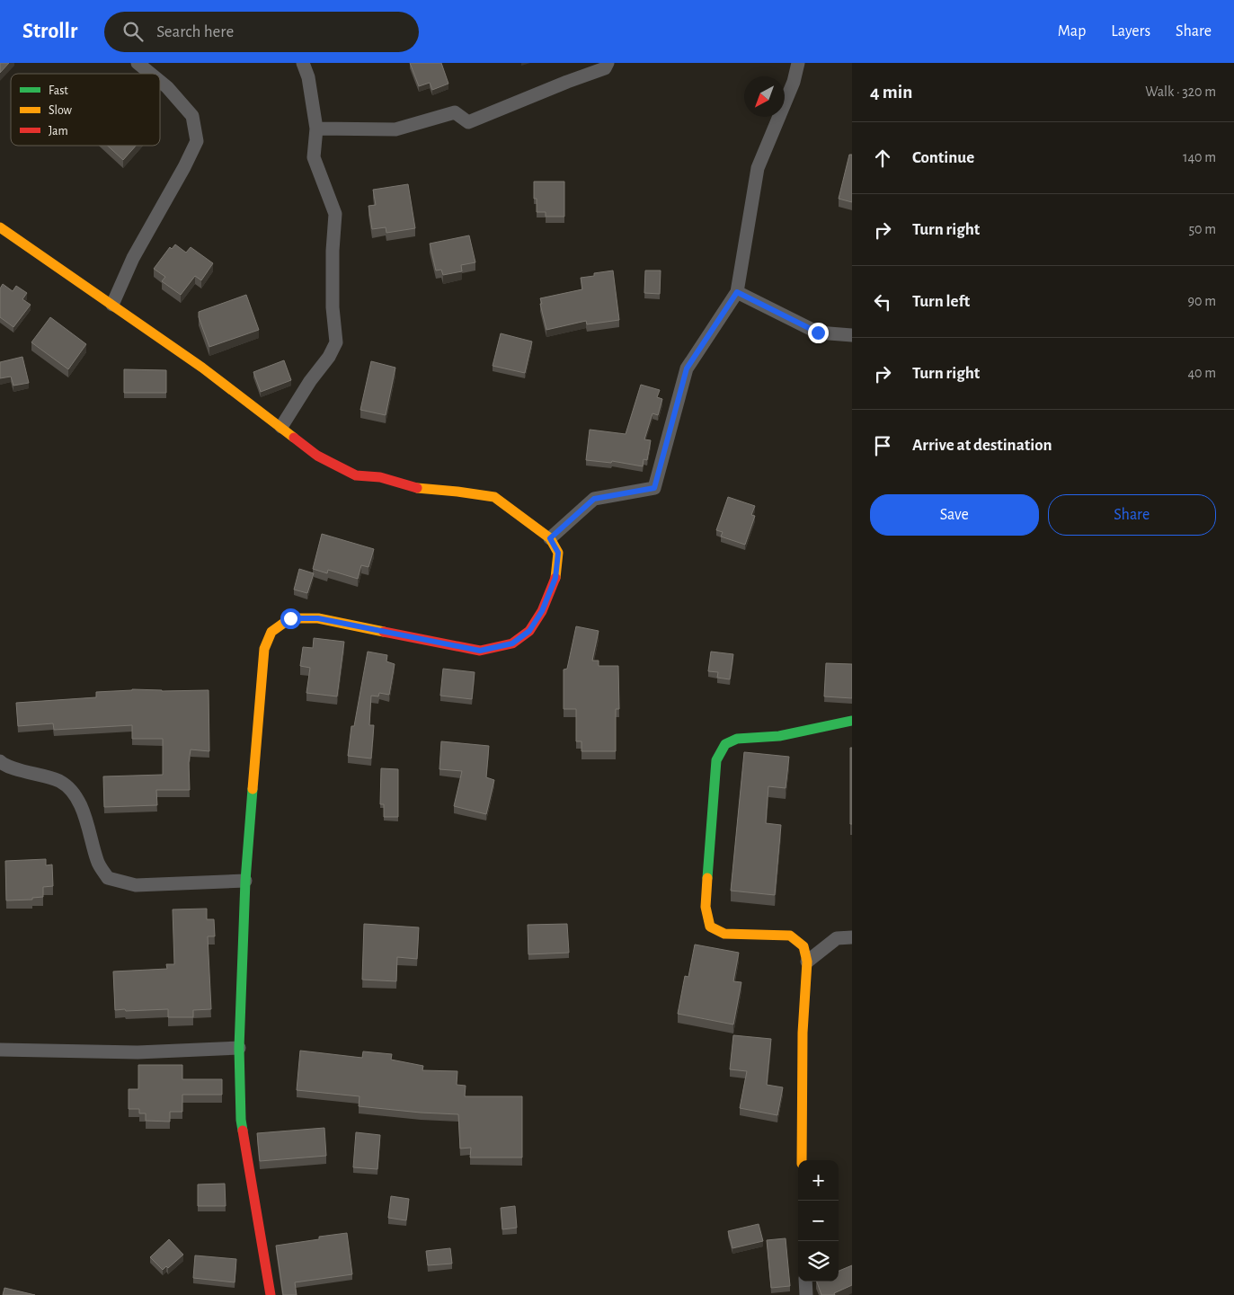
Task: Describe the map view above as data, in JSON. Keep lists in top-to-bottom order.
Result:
{
  "legend": ["Fast", "Slow", "Jam"],
  "north": "bottom left",
  "page": {
    "header": "Strollr",
    "search": "Search here",
    "nav": ["Map", "Layers", "Share"],
    "heading": ["4 min", "Walk · 320 m"],
    "list": [
      ["Continue", "140 m"],
      ["Turn right", "50 m"],
      ["Turn left", "90 m"],
      ["Turn right", "40 m"],
      "Arrive at destination"
    ],
    "buttons": ["Save", "Share"],
    "map_buttons": ["+", "−"]
  }
}
